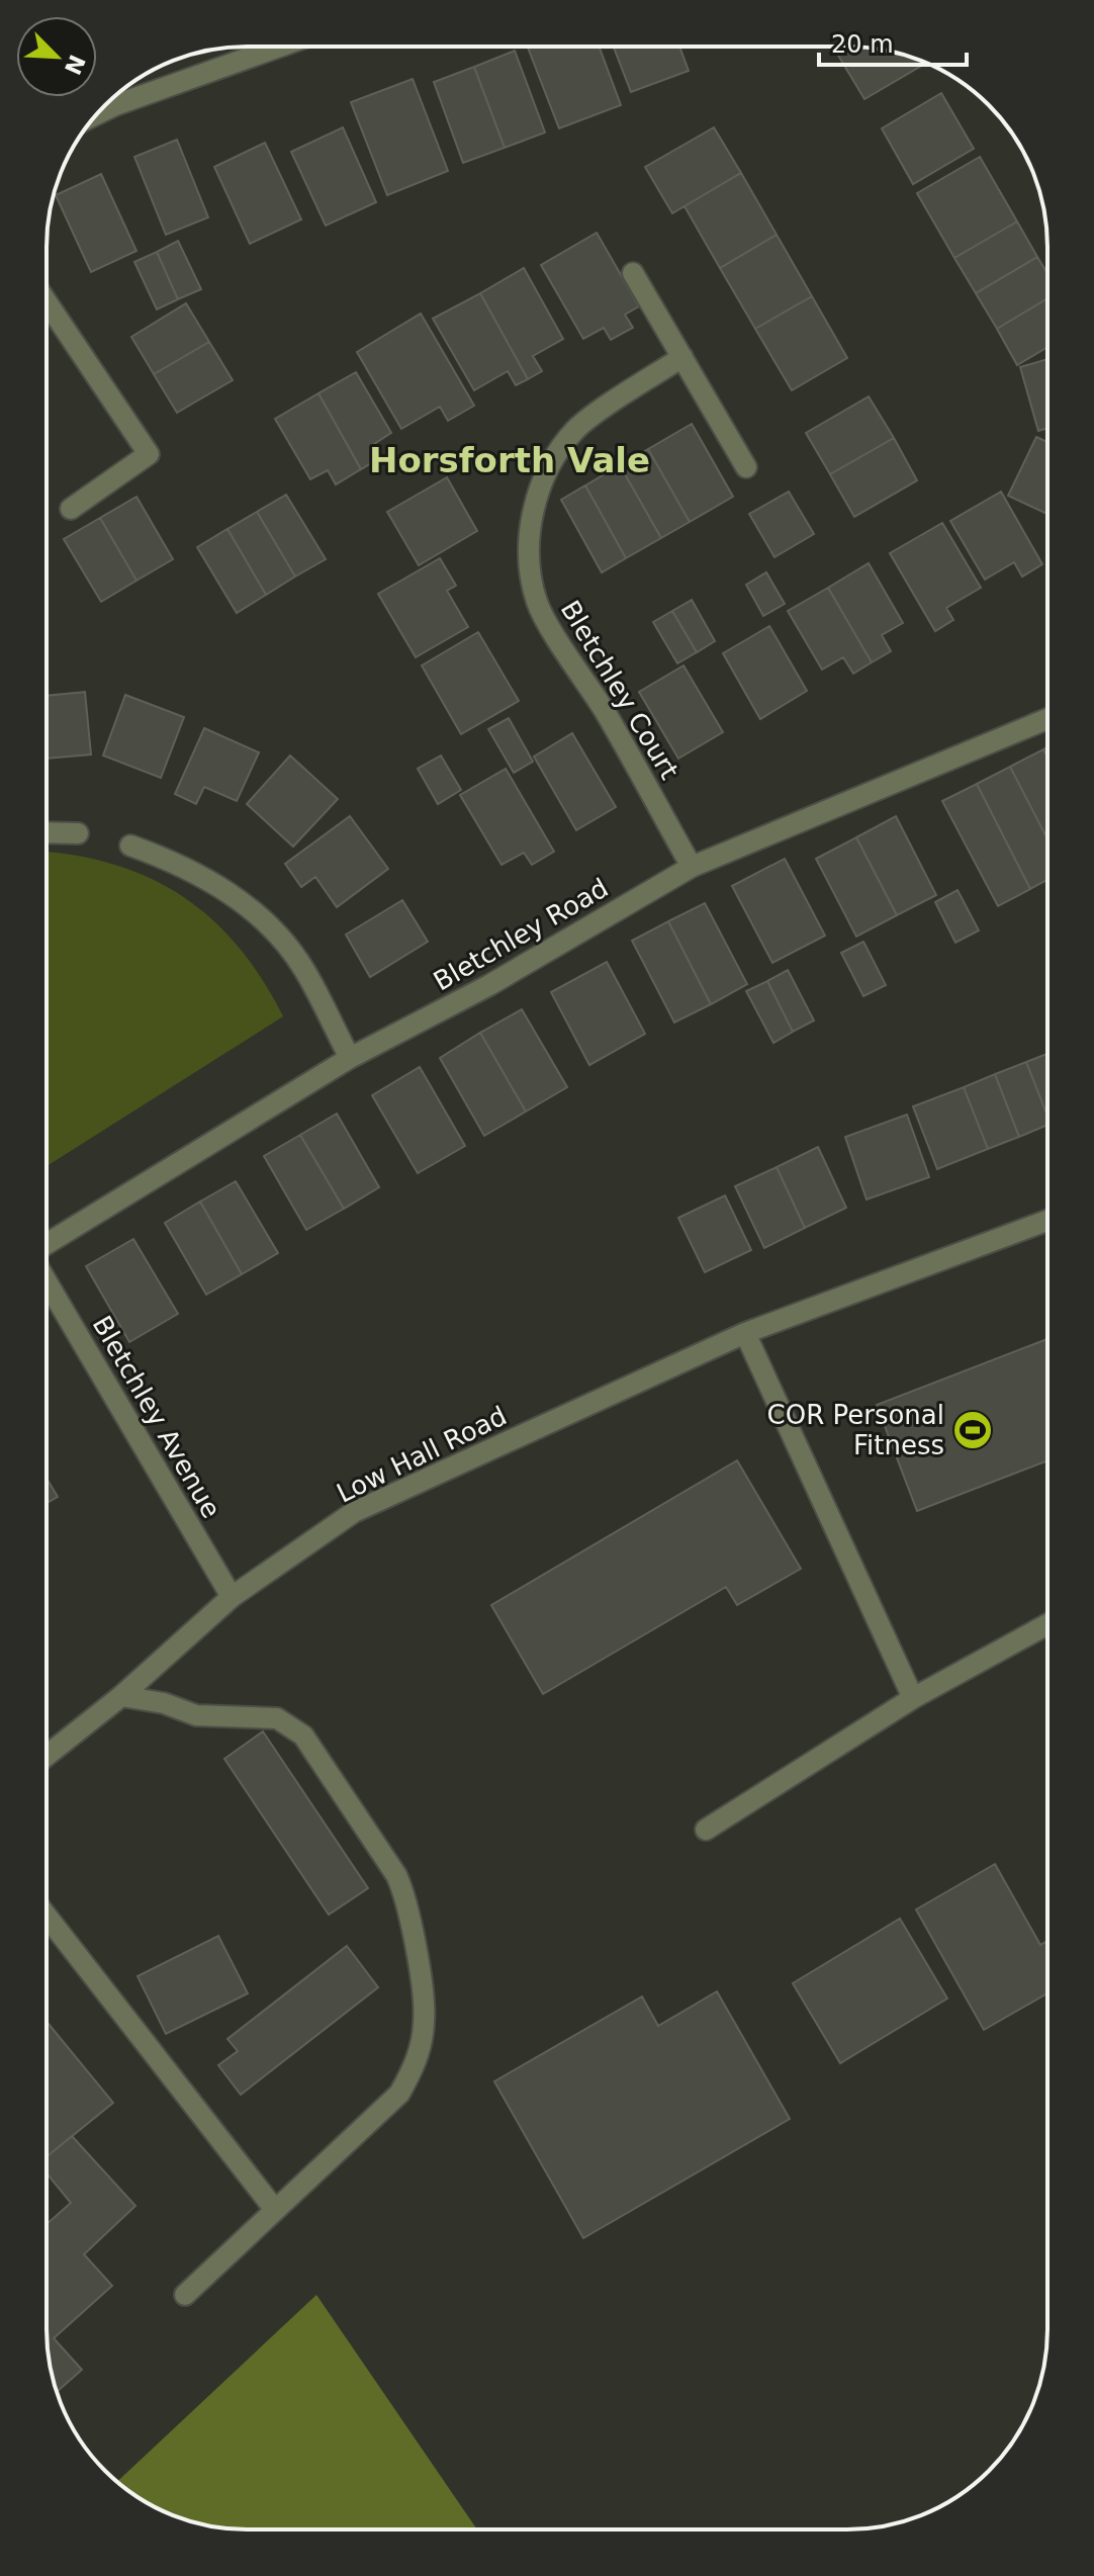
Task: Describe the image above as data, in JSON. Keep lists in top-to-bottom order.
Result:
{
  "streets": {
    "street": [
      "Bletchley Court",
      "Bletchley Road",
      "Bletchley Avenue",
      "Low Hall Road"
    ]
  },
  "crossings": [
    ["Bletchley Court", "Bletchley Road"],
    ["Bletchley Avenue", "Low Hall Road"]
  ],
  "districts": ["Horsforth Vale"],
  "places": {
    "sports": ["COR Personal Fitness"]
  },
  "scale_bar": "20 m",
  "north": "bottom right"
}
